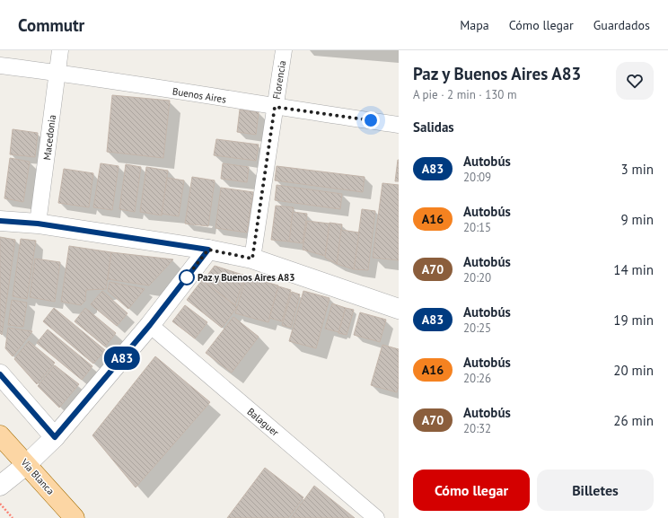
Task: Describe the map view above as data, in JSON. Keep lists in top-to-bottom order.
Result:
{
  "streets": {
    "main road": ["Vía Blanca"],
    "street": [
      "Florencia",
      "Buenos Aires",
      "Macedonia",
      "Balaguer"
    ]
  },
  "crossings": [
    ["Florencia", "Buenos Aires"],
    ["Buenos Aires", "Macedonia"]
  ],
  "places": ["Paz y Buenos Aires A83"],
  "lines": ["bus line A83"],
  "page": {
    "header": "Commutr",
    "nav": ["Mapa", "Cómo llegar", "Guardados"],
    "on_map": "A83",
    "heading": [
      ["Paz y Buenos Aires A83", "A pie · 2 min · 130 m"],
      "Salidas"
    ],
    "list": [
      {
        "mark": "A83",
        "name": "Autobús",
        "note": "20:09",
        "value": "3 min"
      },
      {
        "mark": "A16",
        "name": "Autobús",
        "note": "20:15",
        "value": "9 min"
      },
      {
        "mark": "A70",
        "name": "Autobús",
        "note": "20:20",
        "value": "14 min"
      },
      {
        "mark": "A83",
        "name": "Autobús",
        "note": "20:25",
        "value": "19 min"
      },
      {
        "mark": "A16",
        "name": "Autobús",
        "note": "20:26",
        "value": "20 min"
      },
      {
        "mark": "A70",
        "name": "Autobús",
        "note": "20:32",
        "value": "26 min"
      }
    ],
    "buttons": ["Cómo llegar", "Billetes"]
  }
}
